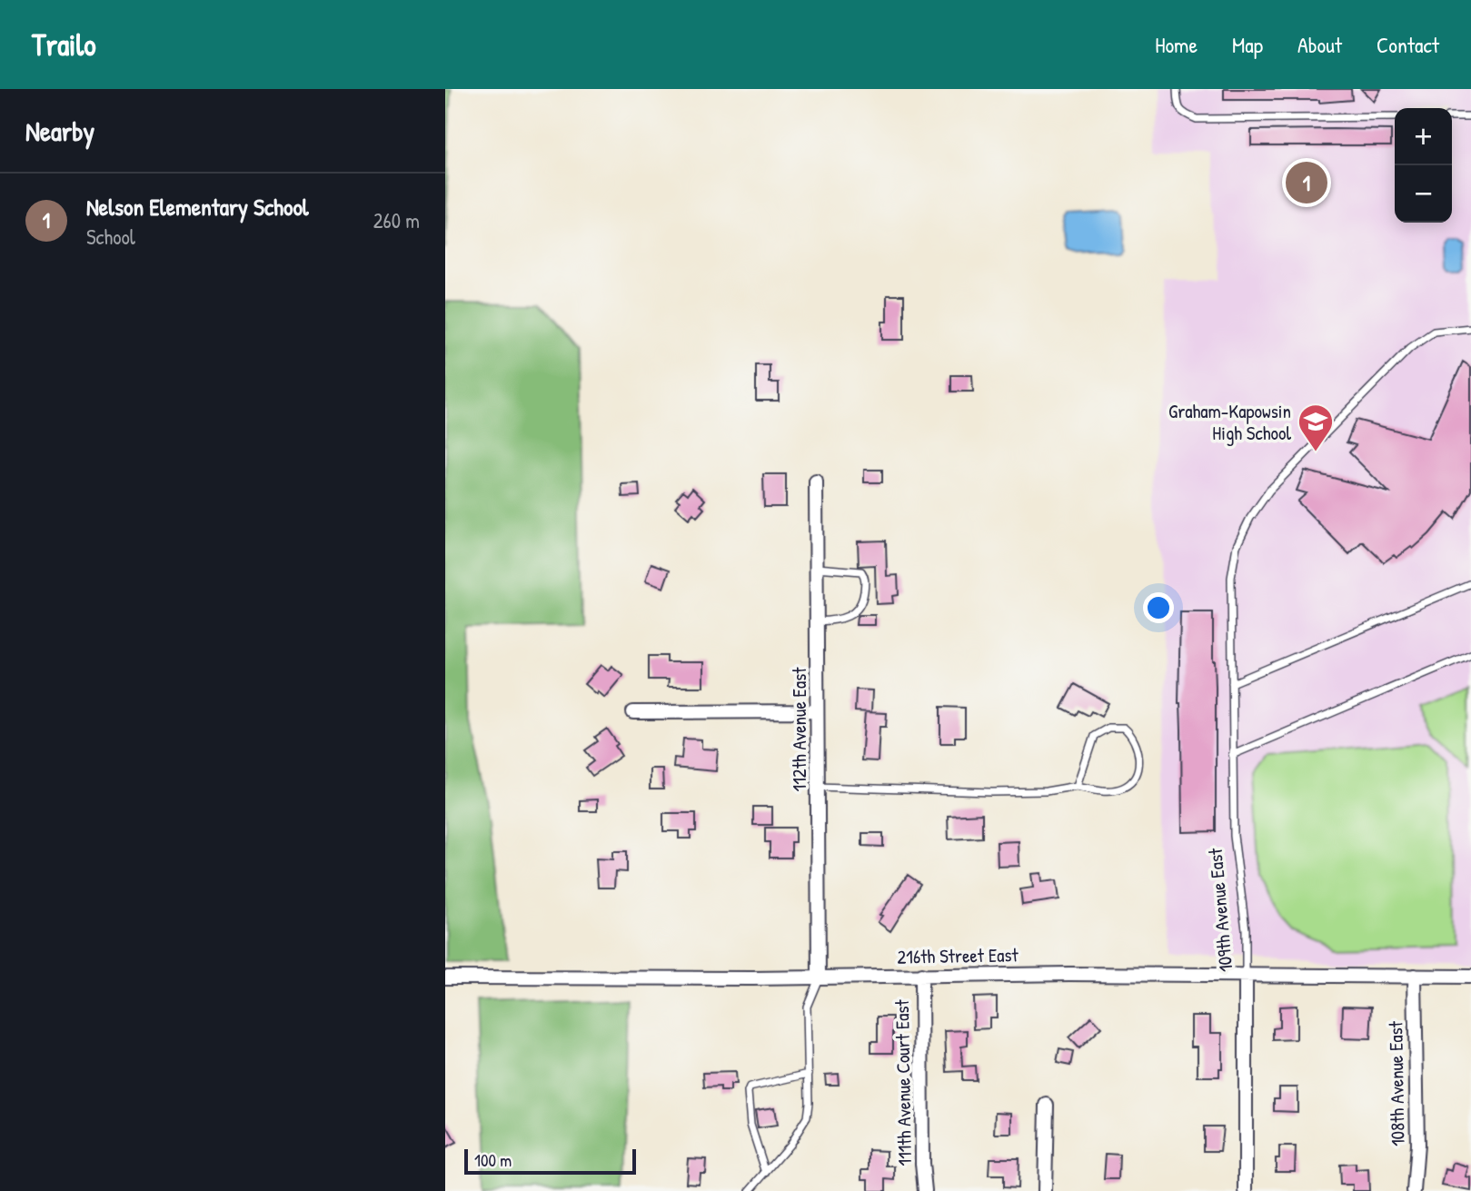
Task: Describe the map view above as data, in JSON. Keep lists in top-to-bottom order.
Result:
{
  "streets": {
    "street": [
      "112th Avenue East",
      "109th Avenue East",
      "216th Street East",
      "111th Avenue Court East",
      "108th Avenue East"
    ]
  },
  "crossings": [
    ["112th Avenue East", "216th Street East"],
    ["109th Avenue East", "216th Street East"],
    ["216th Street East", "111th Avenue Court East"],
    ["216th Street East", "108th Avenue East"]
  ],
  "places": {
    "school or university": ["Graham-Kapowsin High School"]
  },
  "scale_bar": "100 m",
  "page": {
    "header": "Trailo",
    "nav": [
      "Home",
      "Map",
      "About",
      "Contact"
    ],
    "heading": "Nearby",
    "map_buttons": ["+", "−"],
    "pins": "1",
    "list": [
      {
        "mark": "1",
        "name": "Nelson Elementary School",
        "note": "School",
        "value": "260 m"
      }
    ],
    "scale": "100 m"
  }
}
